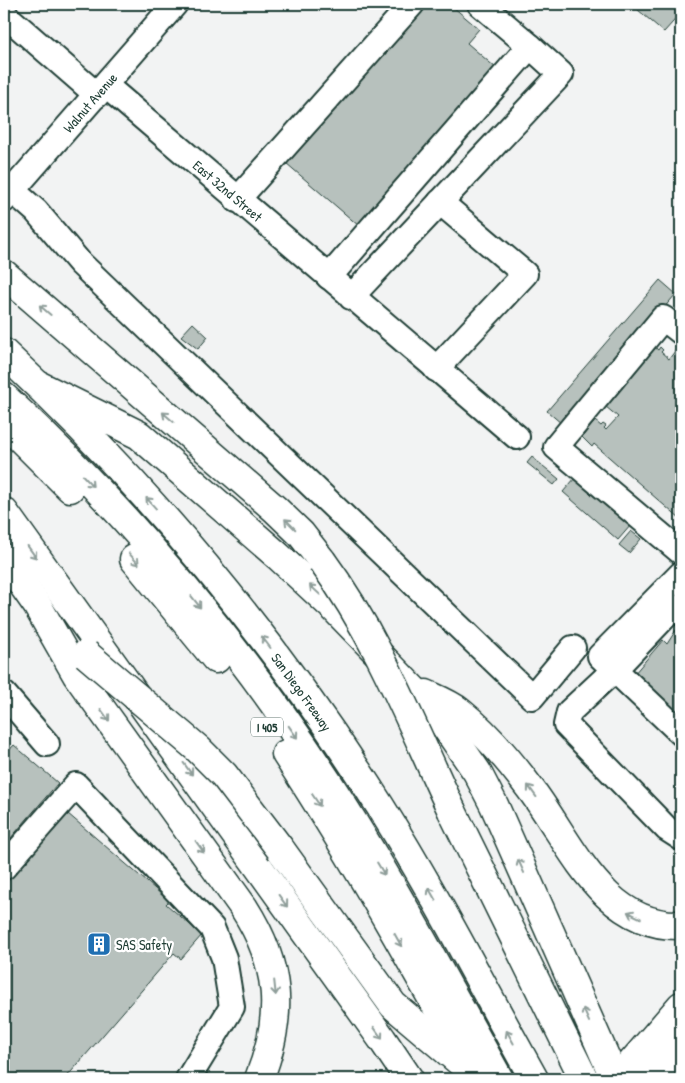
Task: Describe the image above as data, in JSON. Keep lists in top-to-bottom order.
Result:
{
  "streets": {
    "main road": ["San Diego Freeway", "I 405"],
    "street": ["Walnut Avenue", "East 32nd Street"]
  },
  "crossings": [
    ["Walnut Avenue", "East 32nd Street"]
  ],
  "places": {
    "building": ["SAS Safety"]
  }
}
